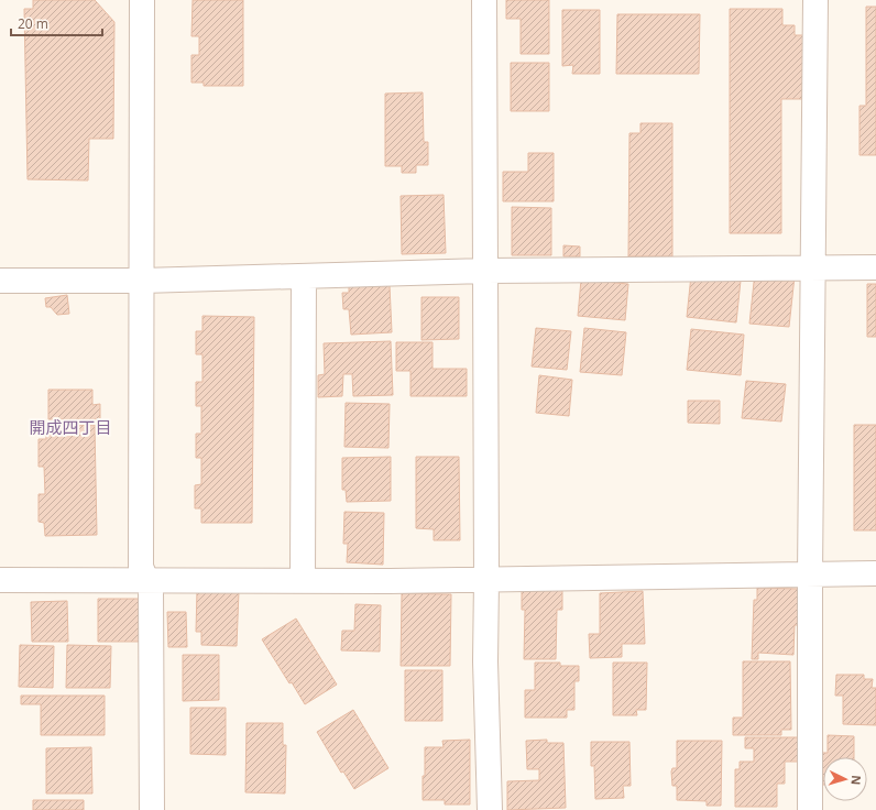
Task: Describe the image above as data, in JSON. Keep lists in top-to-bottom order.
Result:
{
  "districts": ["開成四丁目"],
  "scale_bar": "20 m",
  "north": "right"
}
